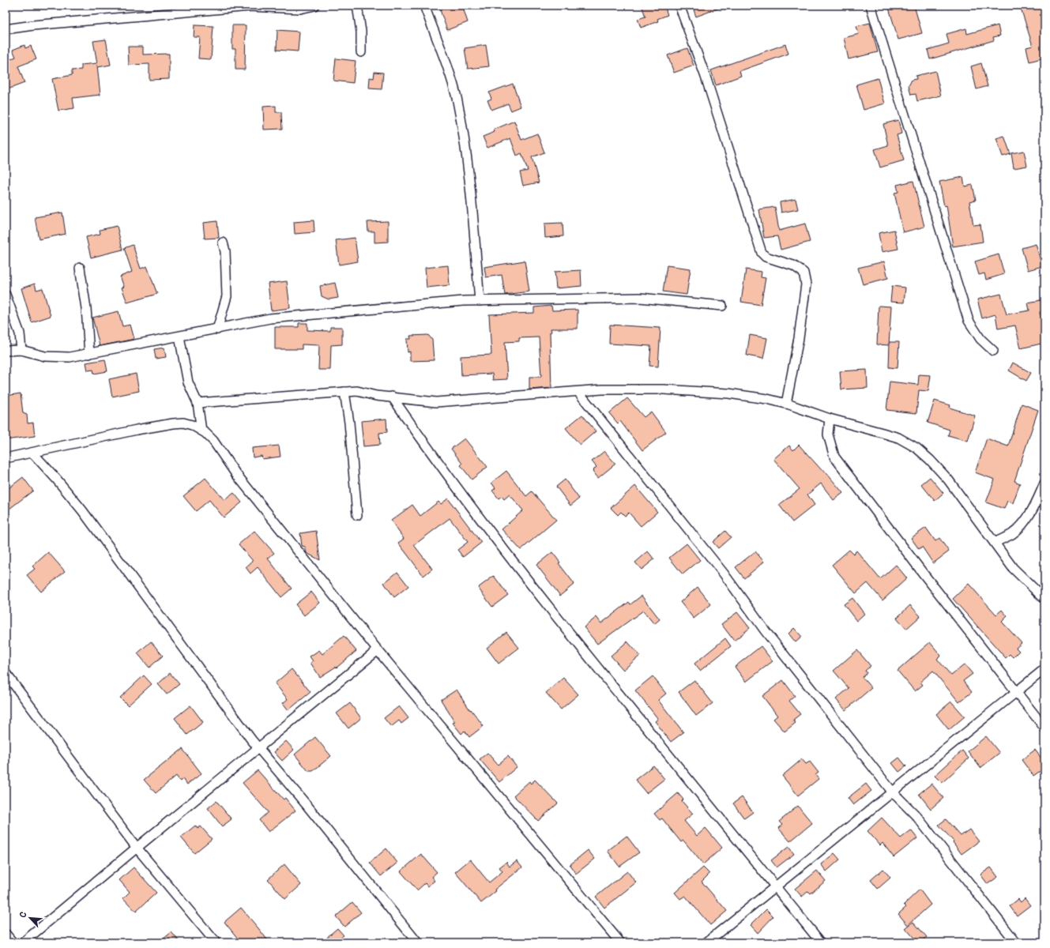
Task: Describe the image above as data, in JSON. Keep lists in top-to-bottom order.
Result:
{
  "north": "top left"
}
